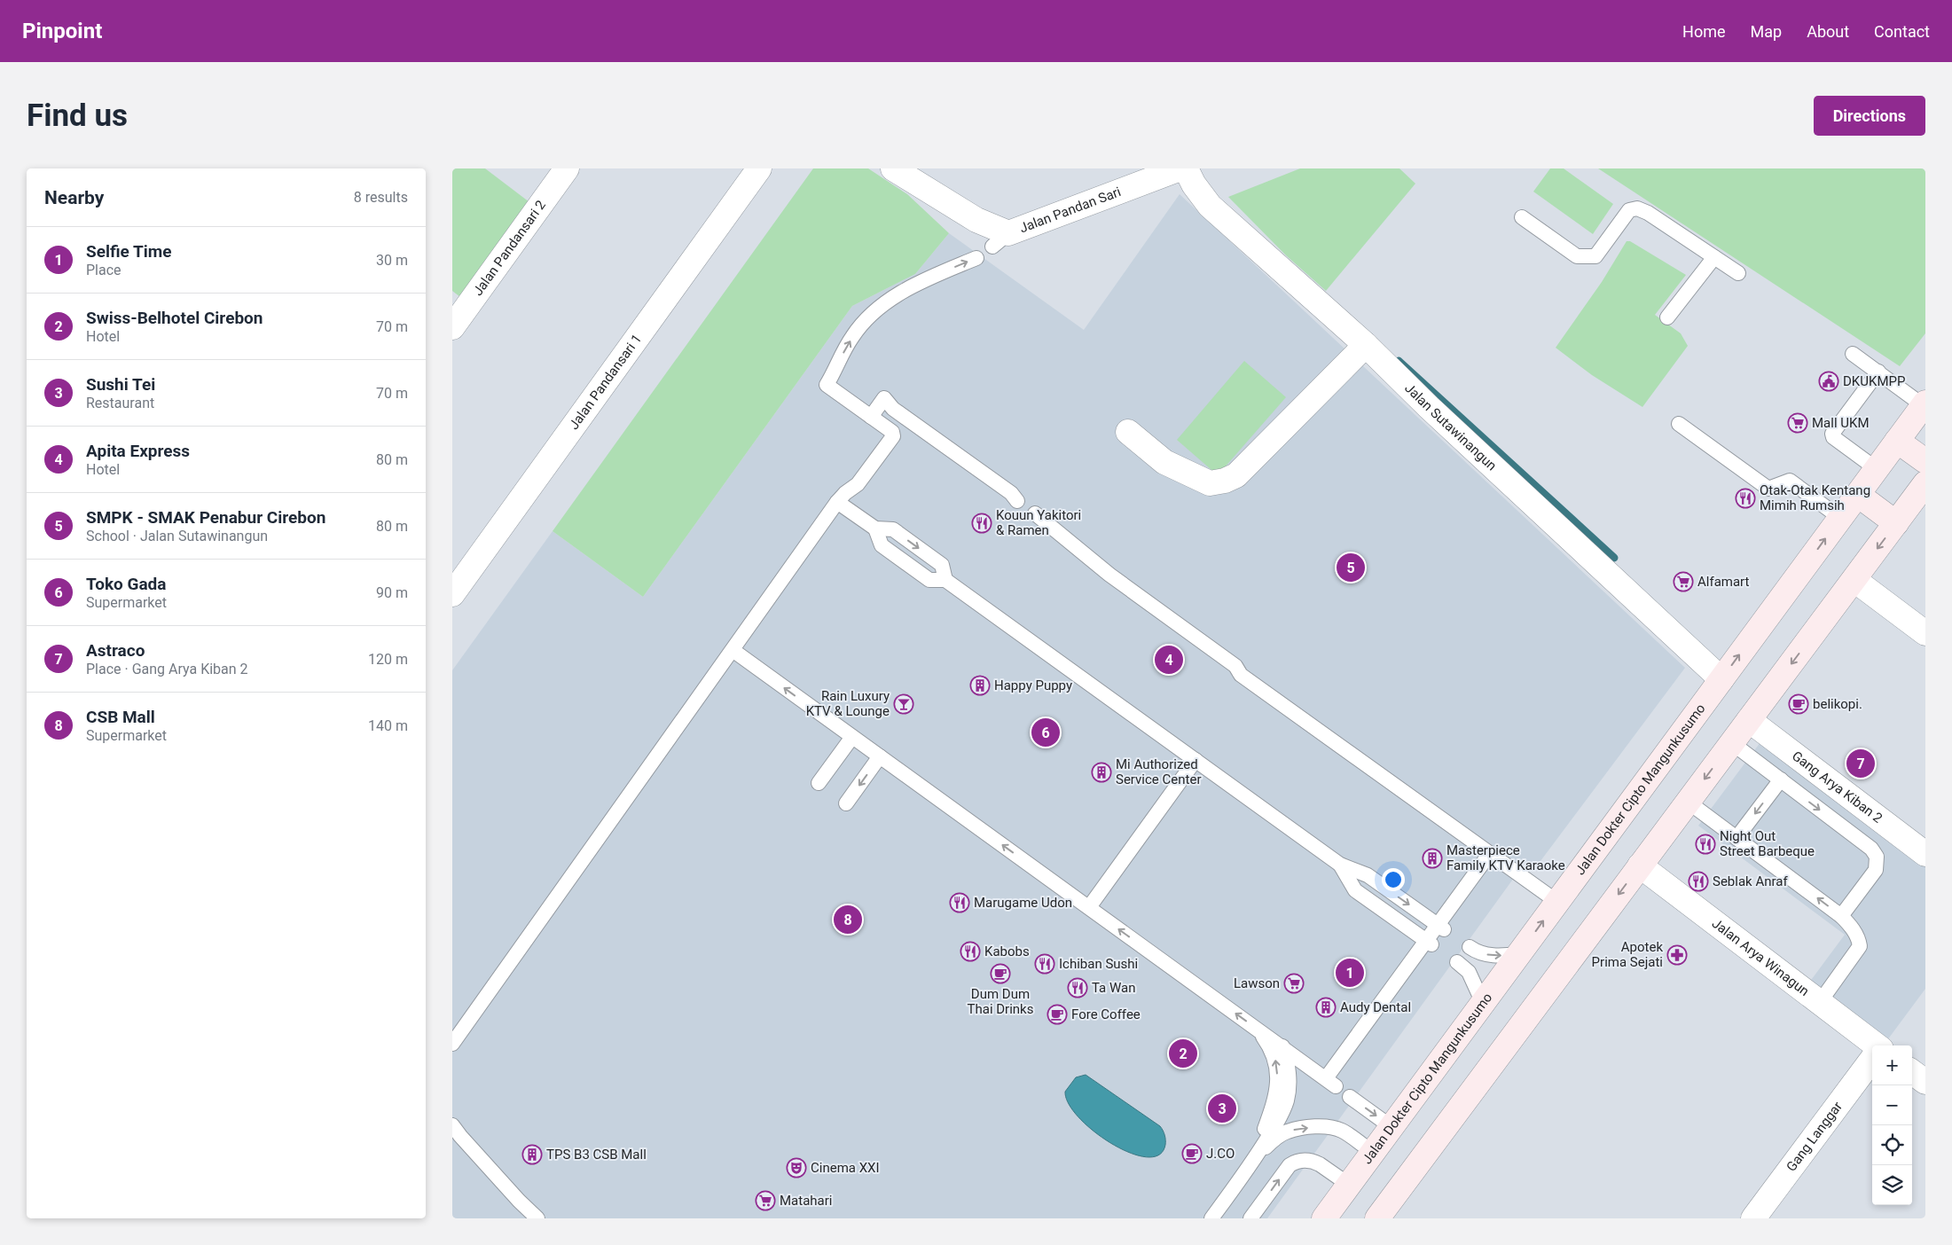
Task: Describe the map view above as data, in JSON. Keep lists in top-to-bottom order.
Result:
{
  "streets": {
    "main road": ["Jalan Dokter Cipto Mangunkusumo"],
    "street": [
      "Jalan Pandan Sari",
      "Jalan Pandansari 2",
      "Jalan Pandansari 1",
      "Jalan Sutawinangun",
      "Gang Arya Kiban 2",
      "Jalan Arya Winagun",
      "Gang Langgar"
    ]
  },
  "crossings": [
    ["Jalan Sutawinangun", "Jalan Dokter Cipto Mangunkusumo"]
  ],
  "places": {
    "public building": ["DKUKMPP"],
    "supermarket": [
      "Mall UKM",
      "Alfamart",
      "Lawson",
      "Matahari"
    ],
    "restaurant": [
      "Otak-Otak Kentang Mimih Rumsih",
      "Kouun Yakitori & Ramen",
      "Night Out Street Barbeque",
      "Seblak Anraf",
      "Marugame Udon",
      "Kabobs",
      "Ichiban Sushi",
      "Ta Wan"
    ],
    "building": [
      "Happy Puppy",
      "Mi Authorized Service Center",
      "Masterpiece Family KTV Karaoke",
      "Audy Dental",
      "TPS B3 CSB Mall"
    ],
    "bar": ["Rain Luxury KTV & Lounge"],
    "cafe": [
      "belikopi.",
      "Dum Dum Thai Drinks",
      "Fore Coffee",
      "J.CO"
    ],
    "pharmacy": ["Apotek Prima Sejati"],
    "theatre": ["Cinema XXI"]
  },
  "page": {
    "header": "Pinpoint",
    "nav": [
      "Home",
      "Map",
      "About",
      "Contact"
    ],
    "buttons": "Directions",
    "title": "Find us",
    "heading": ["Nearby", "8 results"],
    "list": [
      {
        "mark": "1",
        "name": "Selfie Time",
        "note": "Place",
        "value": "30 m"
      },
      {
        "mark": "2",
        "name": "Swiss-Belhotel Cirebon",
        "note": "Hotel",
        "value": "70 m"
      },
      {
        "mark": "3",
        "name": "Sushi Tei",
        "note": "Restaurant",
        "value": "70 m"
      },
      {
        "mark": "4",
        "name": "Apita Express",
        "note": "Hotel",
        "value": "80 m"
      },
      {
        "mark": "5",
        "name": "SMPK - SMAK Penabur Cirebon",
        "note": "School · Jalan Sutawinangun",
        "value": "80 m"
      },
      {
        "mark": "6",
        "name": "Toko Gada",
        "note": "Supermarket",
        "value": "90 m"
      },
      {
        "mark": "7",
        "name": "Astraco",
        "note": "Place · Gang Arya Kiban 2",
        "value": "120 m"
      },
      {
        "mark": "8",
        "name": "CSB Mall",
        "note": "Supermarket",
        "value": "140 m"
      }
    ],
    "pins": [
      "5",
      "4",
      "6",
      "7",
      "8",
      "1",
      "2",
      "3"
    ],
    "map_buttons": ["+", "−"]
  }
}
